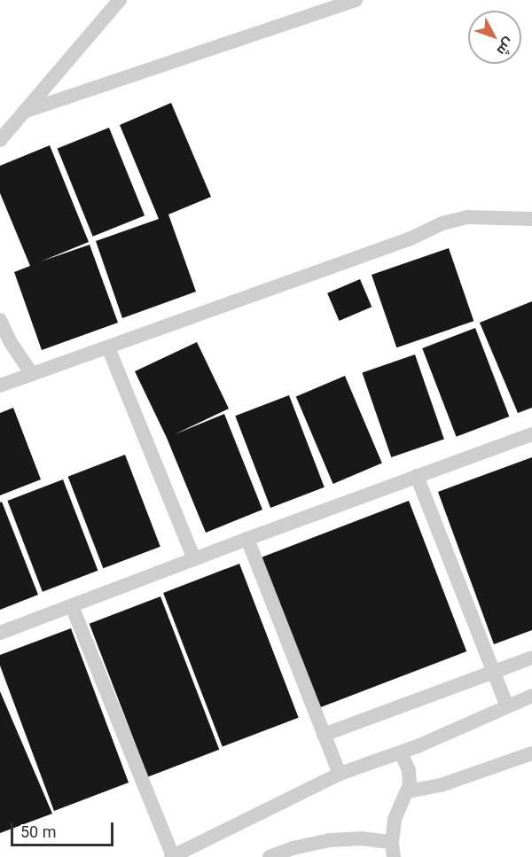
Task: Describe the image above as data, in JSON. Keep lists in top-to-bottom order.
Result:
{
  "scale_bar": "50 m",
  "north": "bottom right"
}
